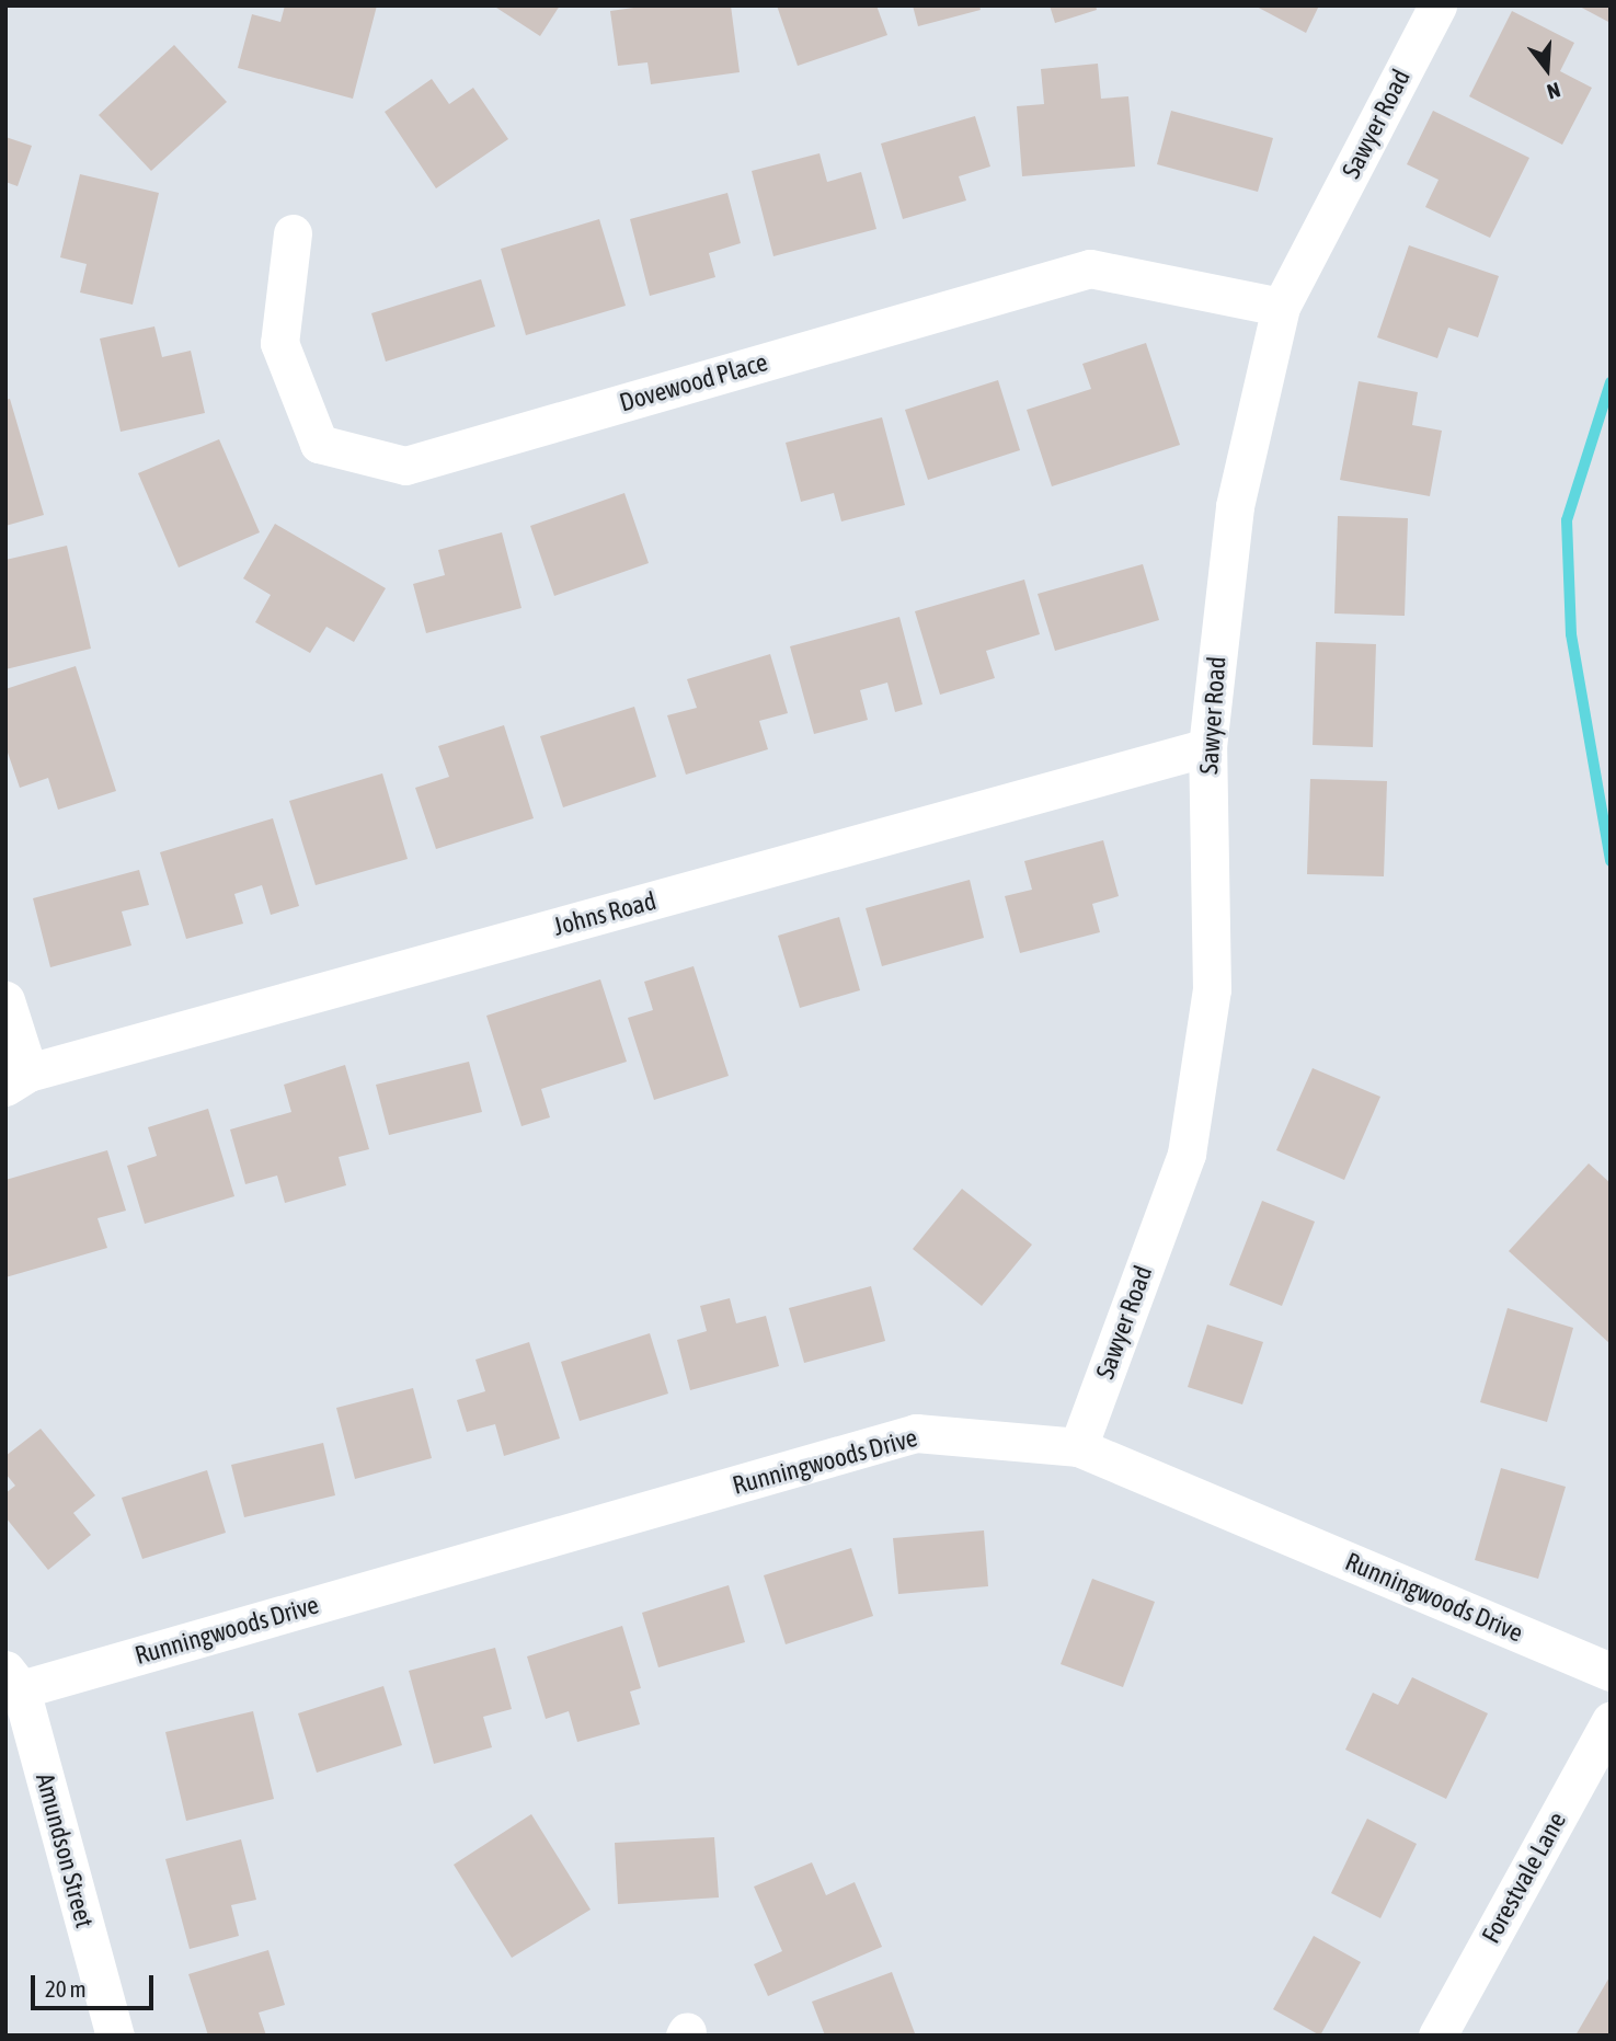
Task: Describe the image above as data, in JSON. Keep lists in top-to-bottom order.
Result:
{
  "streets": {
    "street": [
      "Sawyer Road",
      "Dovewood Place",
      "Johns Road",
      "Runningwoods Drive",
      "Amundson Street",
      "Forestvale Lane"
    ]
  },
  "crossings": [
    ["Sawyer Road", "Dovewood Place"],
    ["Sawyer Road", "Johns Road"],
    ["Sawyer Road", "Runningwoods Drive"],
    ["Runningwoods Drive", "Amundson Street"]
  ],
  "scale_bar": "20 m",
  "north": "bottom"
}
